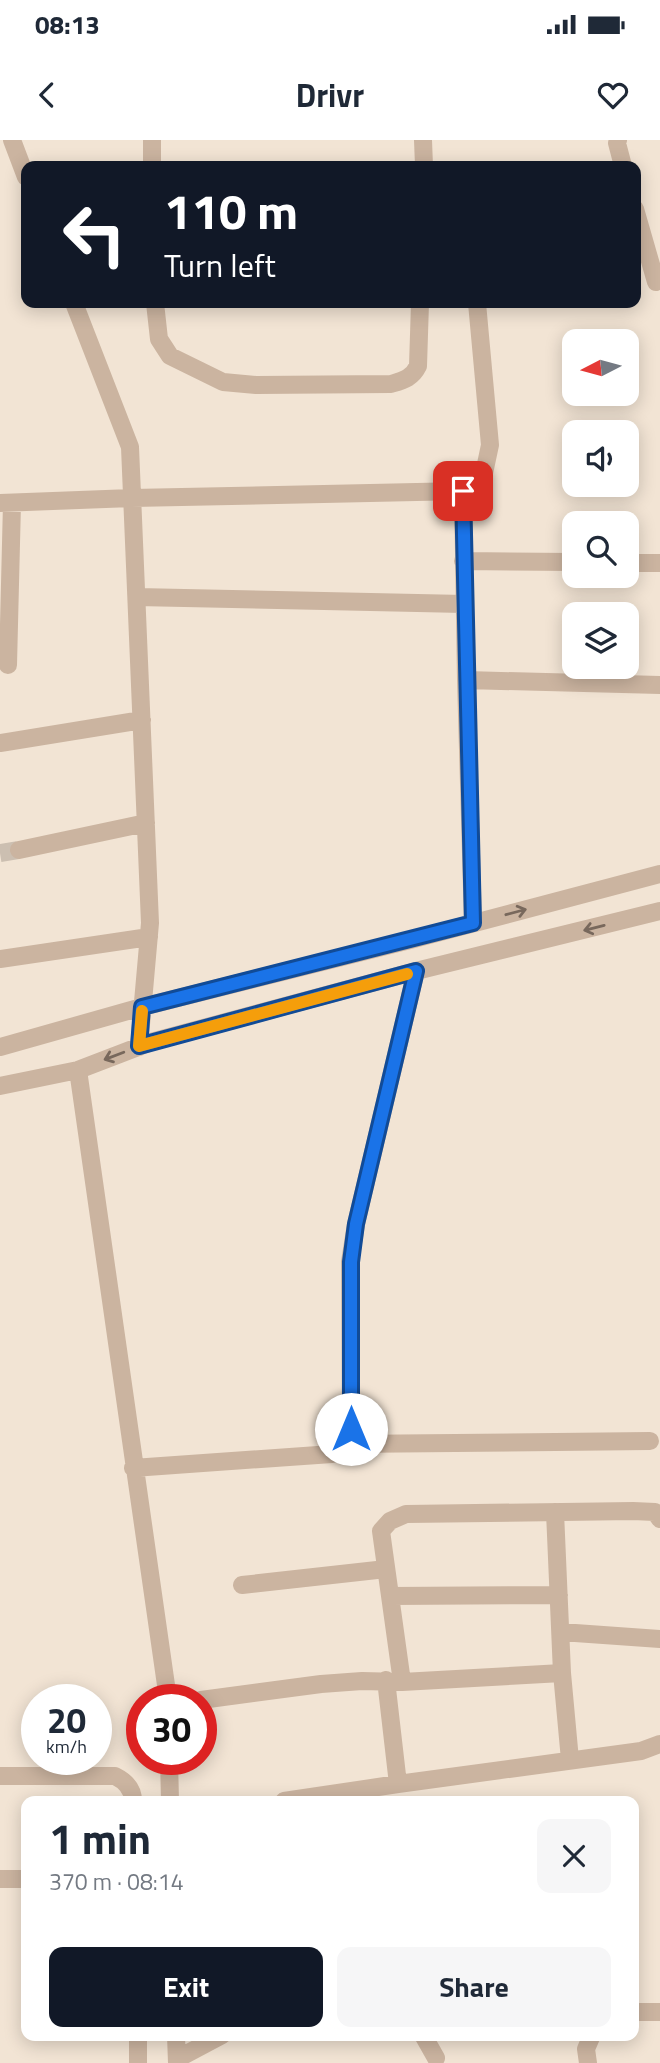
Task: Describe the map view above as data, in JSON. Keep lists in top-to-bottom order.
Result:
{
  "north": "left",
  "page": {
    "status": "08:13",
    "header": "Drivr",
    "turn": ["110 m", "Turn left"],
    "speed": "20 km/h",
    "limit": "30",
    "heading": ["1 min", "370 m · 08:14"],
    "buttons": ["Exit", "Share"]
  }
}
